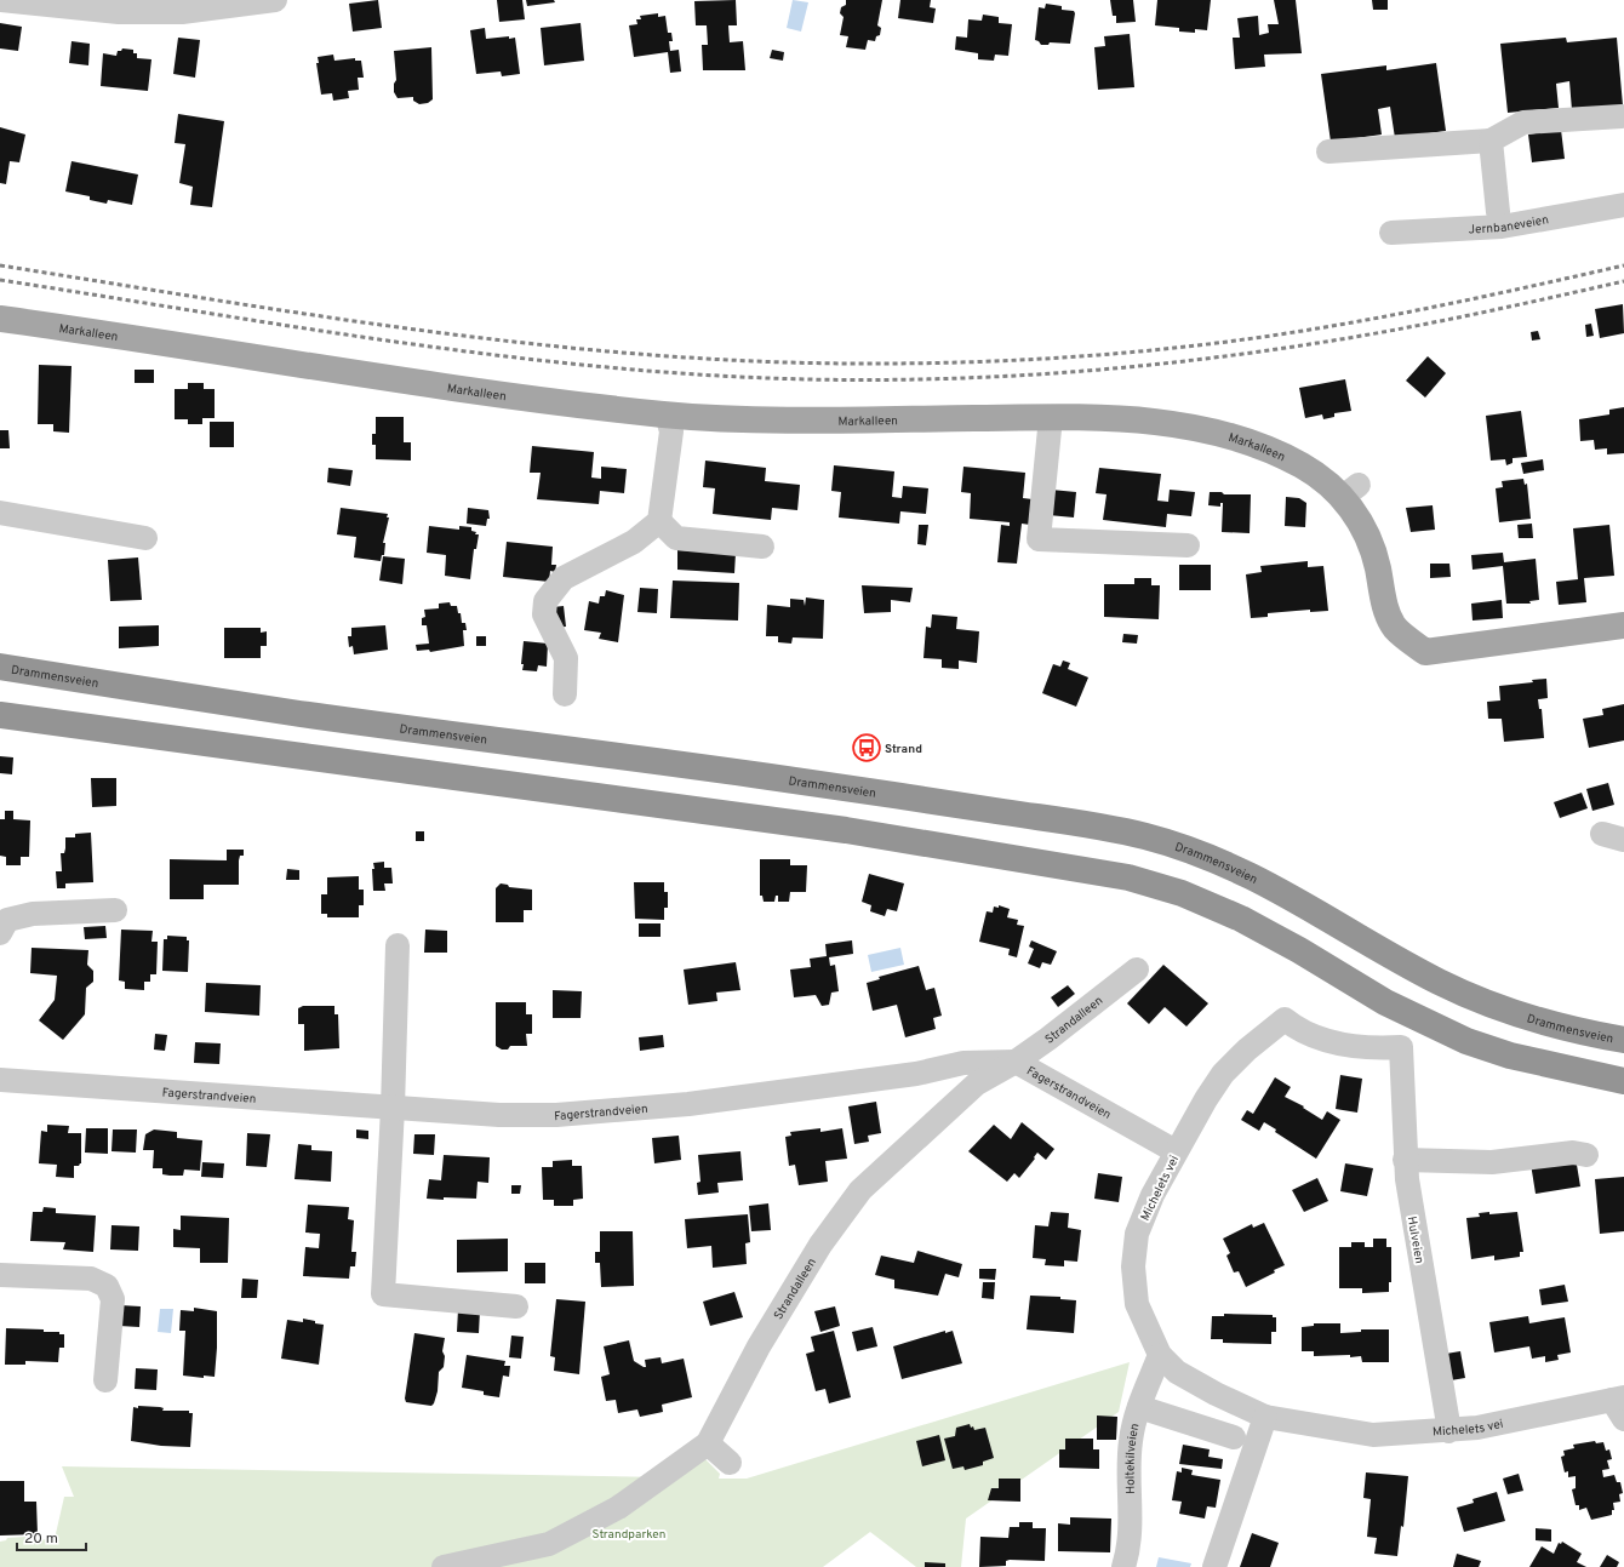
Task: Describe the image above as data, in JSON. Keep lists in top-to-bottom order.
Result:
{
  "streets": {
    "highway": ["Drammensveien"],
    "main road": ["Markalleen"],
    "street": [
      "Jernbaneveien",
      "Strandalleen",
      "Fagerstrandveien",
      "Michelets vei",
      "Hulveien",
      "Holtekilveien"
    ]
  },
  "crossings": [
    ["Strandalleen", "Fagerstrandveien"],
    ["Fagerstrandveien", "Michelets vei"],
    ["Michelets vei", "Hulveien"],
    ["Michelets vei", "Holtekilveien"]
  ],
  "parks": ["Strandparken"],
  "places": {
    "bus stop": ["Strand"]
  },
  "scale_bar": "20 m"
}
